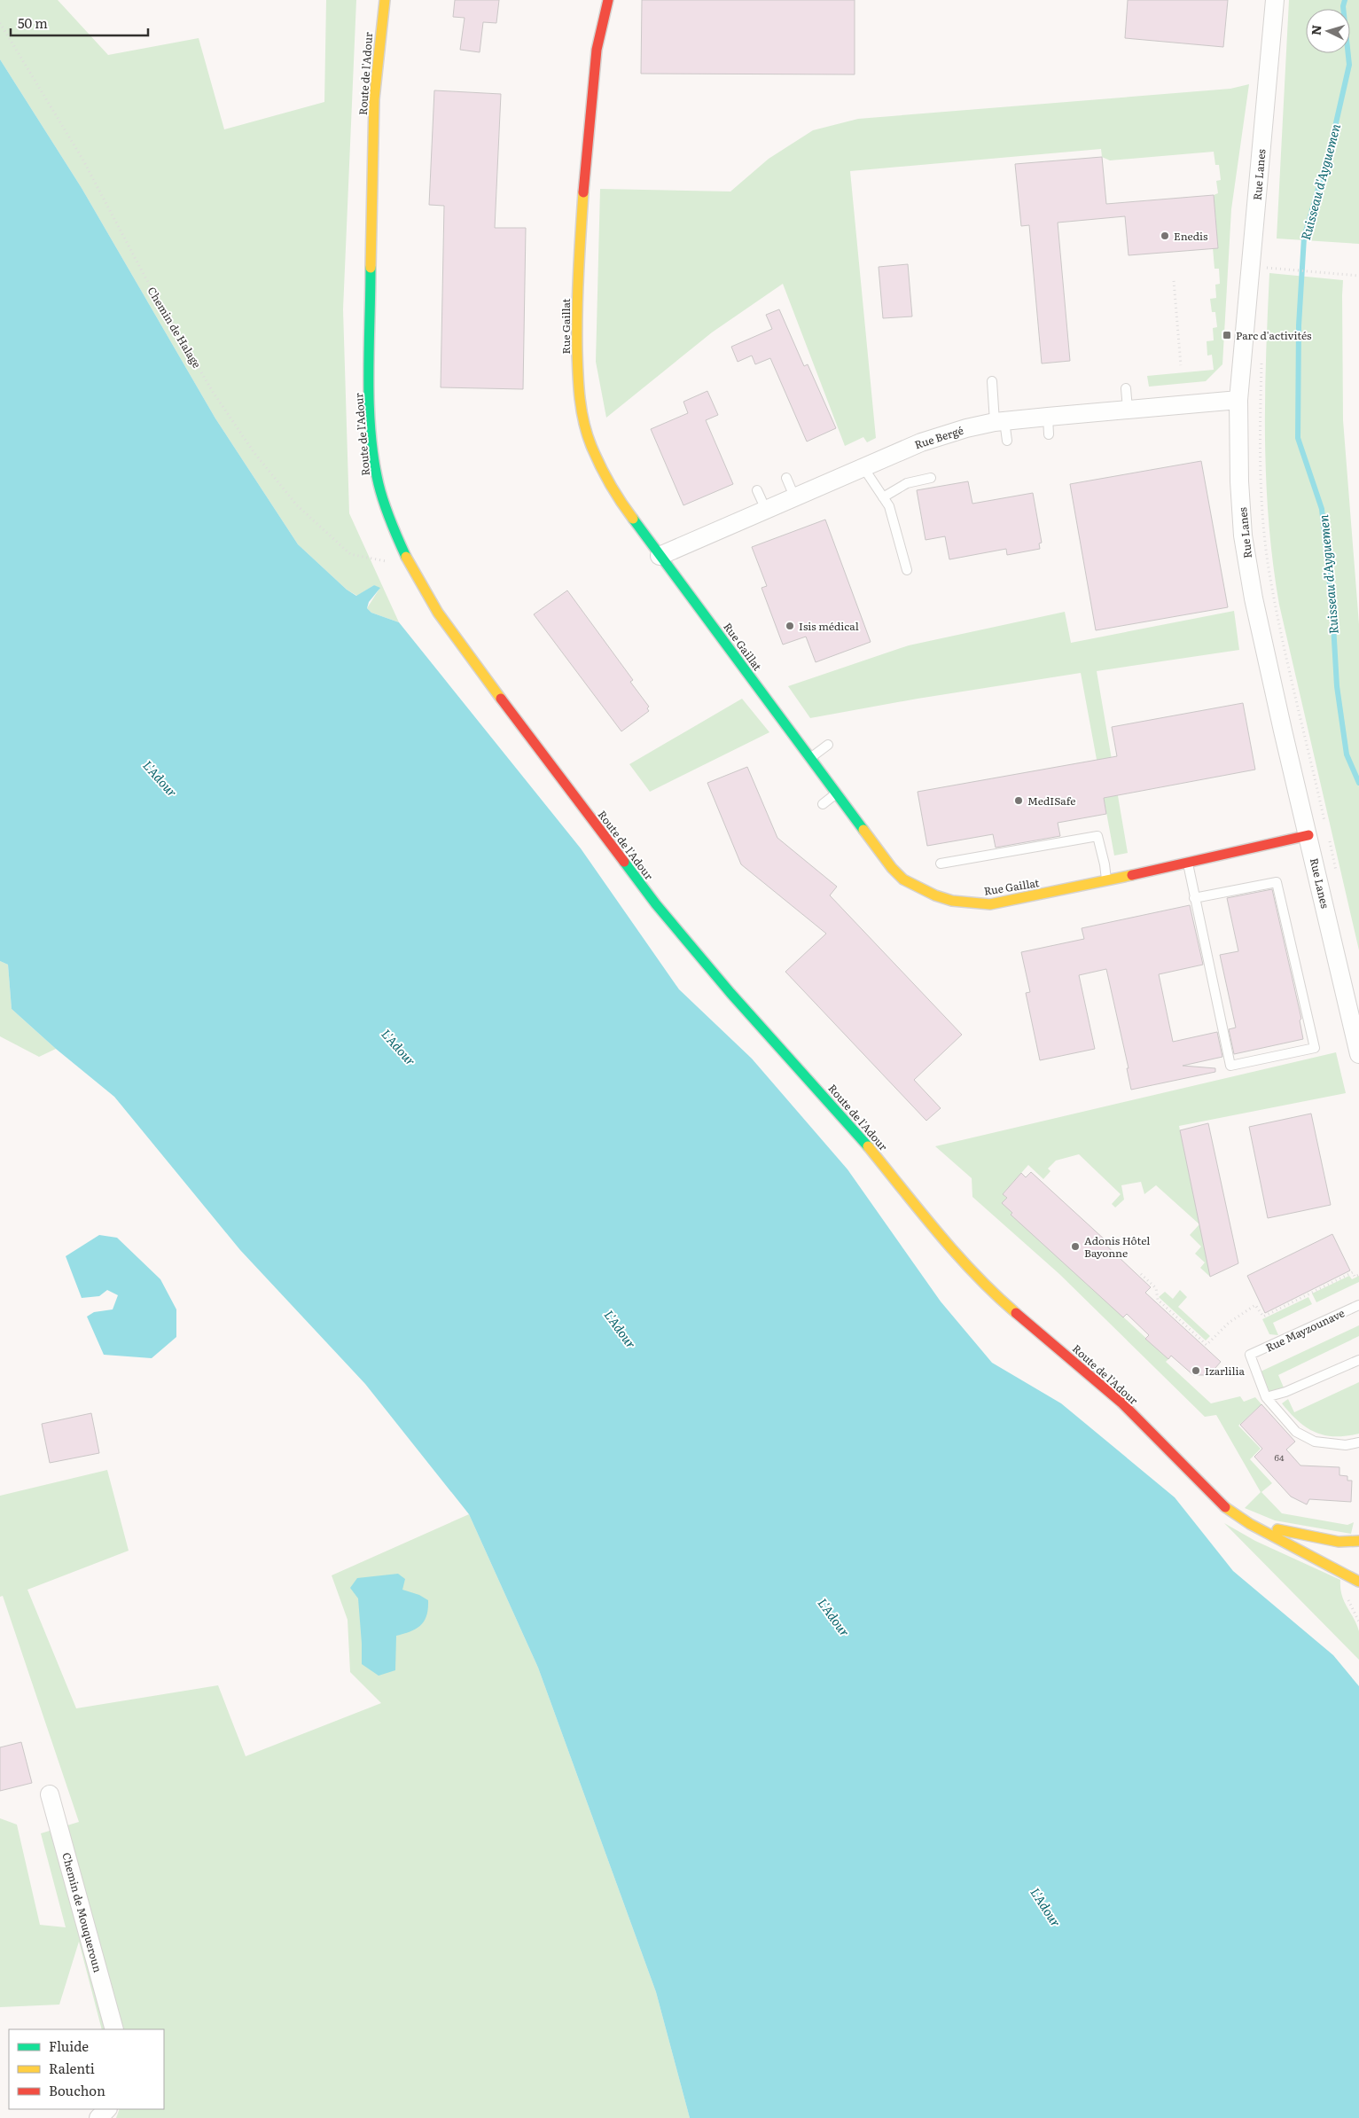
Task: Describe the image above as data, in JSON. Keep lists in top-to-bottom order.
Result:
{
  "streets": {
    "main road": ["Route de l'Adour", "Rue Gaillat"],
    "street": ["Rue Lanes", "Rue Bergé", "Chemin de Mouqueroun"],
    "lane": ["Rue Mayzounave"],
    "path": ["Chemin de Halage"]
  },
  "crossings": [
    ["Route de l'Adour", "Chemin de Halage"],
    ["Rue Lanes", "Rue Gaillat"],
    ["Rue Lanes", "Rue Bergé"],
    ["Rue Gaillat", "Rue Bergé"]
  ],
  "water": ["Ruisseau d'Ayguemen", "L'Adour"],
  "places": {
    "other": [
      "Enedis",
      "Isis médical",
      "MedISafe",
      "Adonis Hôtel Bayonne",
      "Izarlilia"
    ],
    "transit": ["Parc d'activités"]
  },
  "house_numbers": ["64"],
  "legend": ["Fluide", "Ralenti", "Bouchon"],
  "scale_bar": "50 m",
  "north": "left"
}
